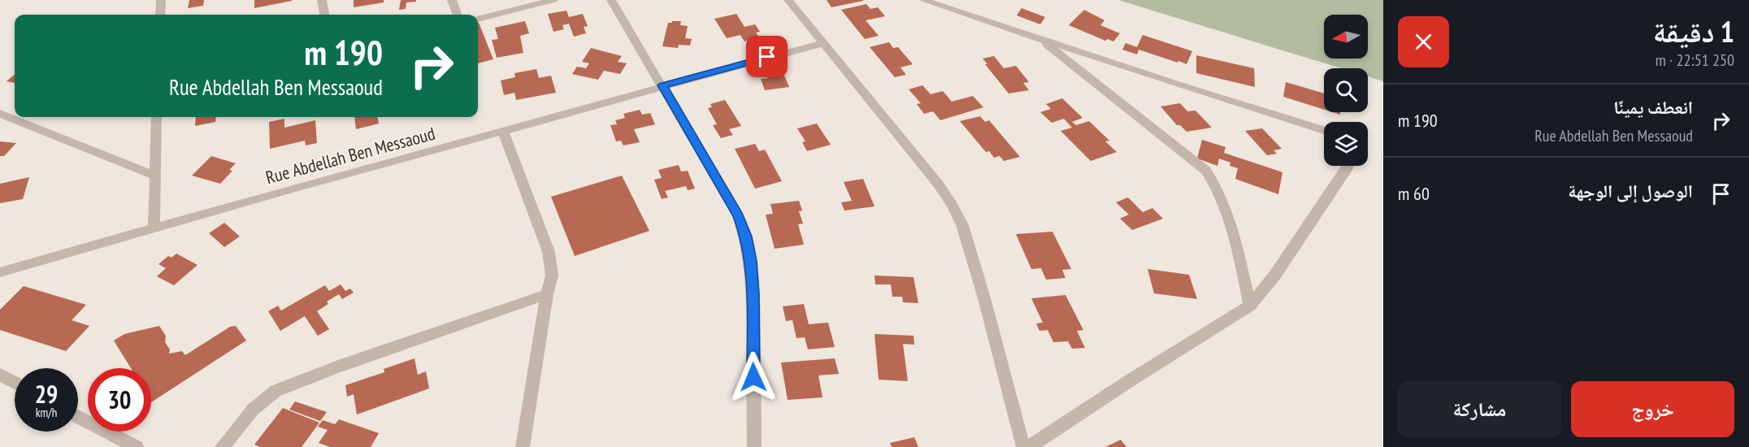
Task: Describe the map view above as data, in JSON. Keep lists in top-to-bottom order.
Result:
{
  "streets": {
    "street": ["Rue Abdellah Ben Messaoud"]
  },
  "north": "left",
  "page": {
    "heading": ["1 دقيقة", "250 m · 22:51"],
    "turn": ["190 m", "Rue Abdellah Ben Messaoud"],
    "list": [
      {
        "name": "انعطف يمينًا",
        "note": "Rue Abdellah Ben Messaoud",
        "value": "190 m"
      },
      {
        "name": "الوصول إلى الوجهة",
        "value": "60 m"
      }
    ],
    "speed": "29 km/h",
    "limit": "30",
    "buttons": ["خروج", "مشاركة"]
  }
}
